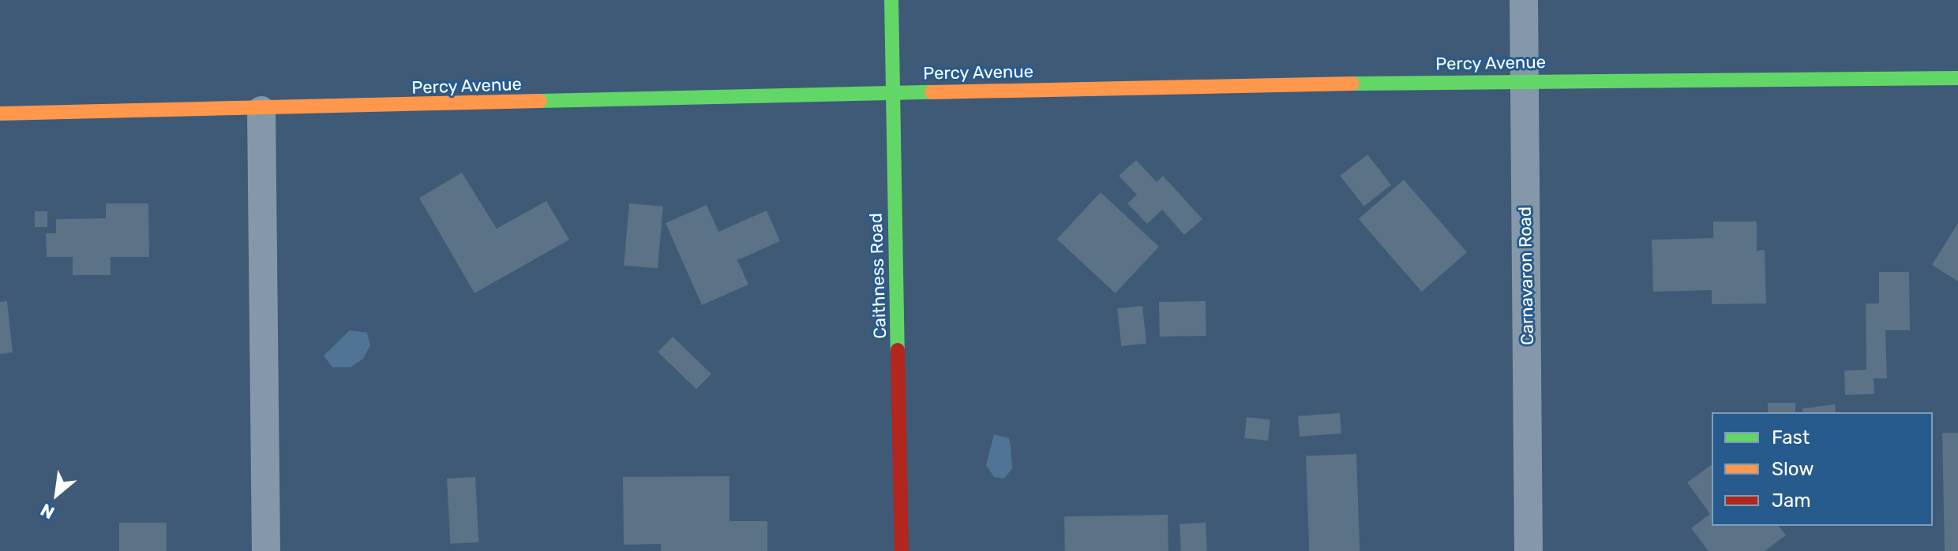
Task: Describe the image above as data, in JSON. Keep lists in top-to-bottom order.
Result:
{
  "streets": {
    "street": ["Percy Avenue", "Caithness Road", "Carnavaron Road"]
  },
  "crossings": [
    ["Percy Avenue", "Caithness Road"],
    ["Percy Avenue", "Carnavaron Road"]
  ],
  "legend": ["Fast", "Slow", "Jam"],
  "north": "bottom left"
}
